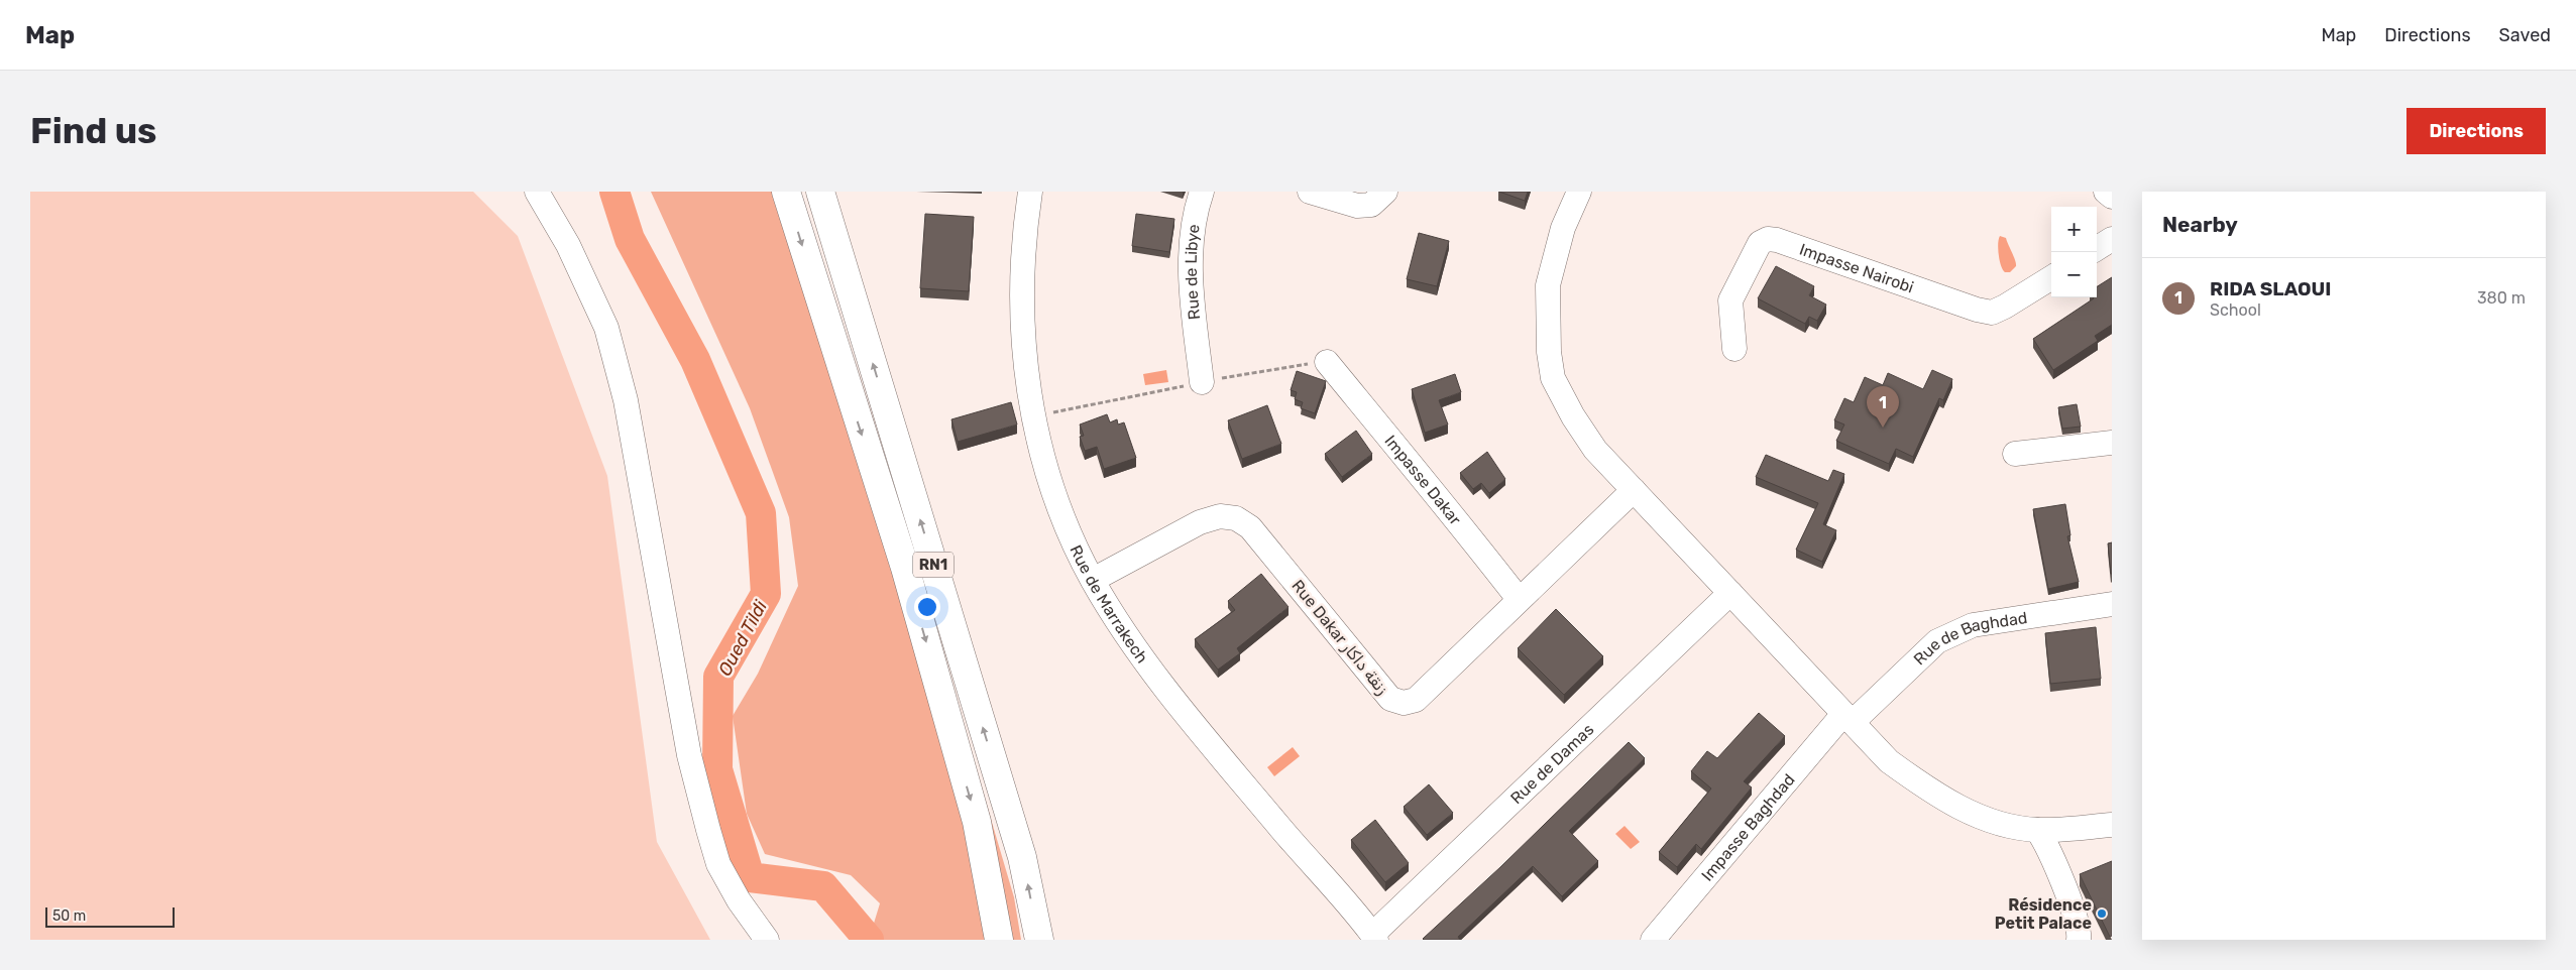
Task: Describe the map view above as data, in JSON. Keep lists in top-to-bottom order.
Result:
{
  "streets": {
    "highway": ["RN1"],
    "street": [
      "Impasse Nairobi",
      "Rue de Libye",
      "Impasse Dakar",
      "Rue de Marrakech",
      "Rue Dakar زنقة داكار",
      "Rue de Baghdad",
      "Rue de Damas",
      "Impasse Baghdad"
    ]
  },
  "crossings": [
    ["Impasse Dakar", "Rue Dakar زنقة داكار"],
    ["Rue de Marrakech", "Rue Dakar زنقة داكار"],
    ["Rue de Marrakech", "Rue de Damas"],
    ["Rue de Baghdad", "Impasse Baghdad"]
  ],
  "water": ["Oued Tildi"],
  "places": ["Résidence Petit Palace"],
  "scale_bar": "50 m",
  "page": {
    "header": "Map",
    "nav": ["Map", "Directions", "Saved"],
    "buttons": "Directions",
    "title": "Find us",
    "heading": "Nearby",
    "map_buttons": ["+", "−"],
    "list": [
      {
        "mark": "1",
        "name": "RIDA SLAOUI",
        "note": "School",
        "value": "380 m"
      }
    ],
    "pins": "1",
    "scale": "50 m"
  }
}
